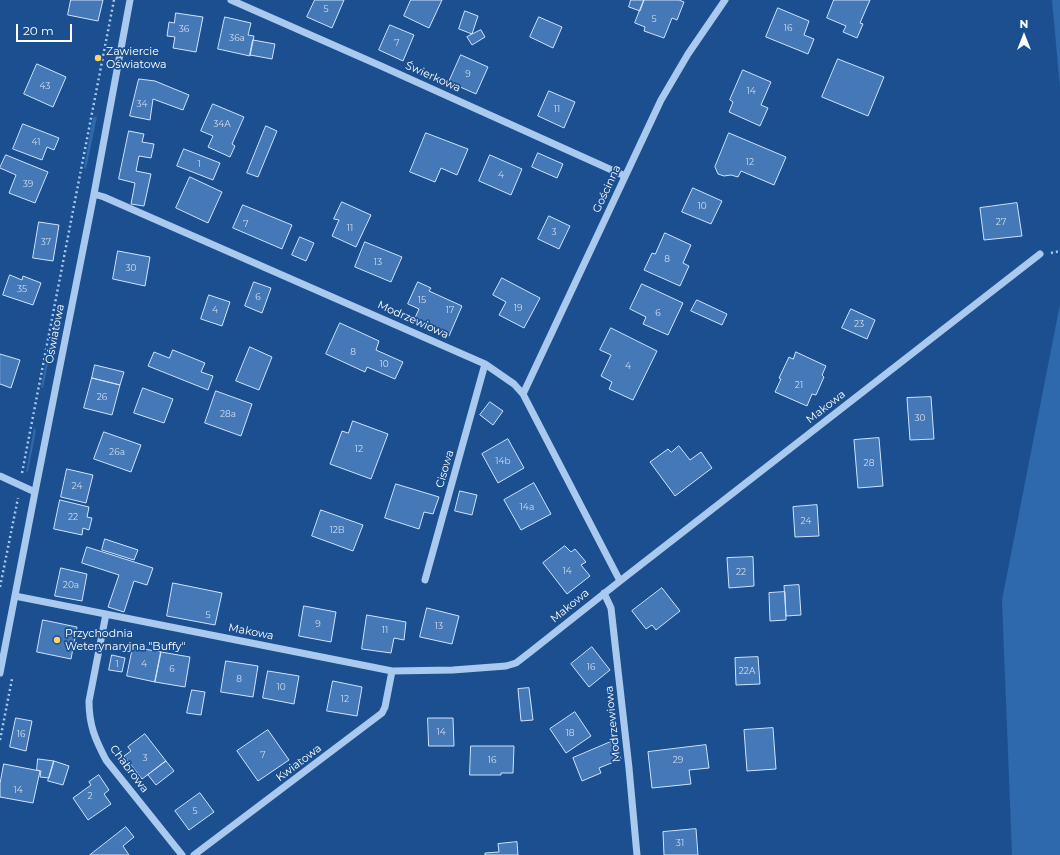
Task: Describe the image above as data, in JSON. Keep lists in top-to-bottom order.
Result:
{
  "streets": {
    "street": [
      "Świerkowa",
      "Gościnna",
      "Modrzewiowa",
      "Oświatowa",
      "Makowa",
      "Cisowa",
      "Kwiatowa",
      "Chabrowa"
    ]
  },
  "crossings": [
    ["Świerkowa", "Gościnna"],
    ["Gościnna", "Modrzewiowa"],
    ["Modrzewiowa", "Oświatowa"],
    ["Modrzewiowa", "Makowa"],
    ["Modrzewiowa", "Cisowa"],
    ["Oświatowa", "Makowa"],
    ["Makowa", "Kwiatowa"],
    ["Makowa", "Chabrowa"]
  ],
  "places": ["Zawiercie Oświatowa", "Przychodnia Weterynaryjna \"Buffy\""],
  "house_numbers": [
    "5",
    "5",
    "16",
    "36",
    "36a",
    "7",
    "9",
    "43",
    "14",
    "34",
    "11",
    "34A",
    "41",
    "12",
    "1",
    "4",
    "39",
    "10",
    "27",
    "7",
    "11",
    "3",
    "37",
    "8",
    "13",
    "30",
    "35",
    "6",
    "15",
    "19",
    "4",
    "17",
    "6",
    "23",
    "8",
    "10",
    "4",
    "21",
    "26",
    "28a",
    "30",
    "12",
    "26a",
    "14b",
    "28",
    "24",
    "14a",
    "22",
    "24",
    "12B",
    "14",
    "22",
    "20a",
    "5",
    "9",
    "13",
    "11",
    "1",
    "4",
    "16",
    "6",
    "22A",
    "8",
    "10",
    "12",
    "14",
    "18",
    "16",
    "7",
    "3",
    "16",
    "29",
    "14",
    "2",
    "5",
    "31"
  ],
  "scale_bar": "20 m",
  "north": "top"
}
